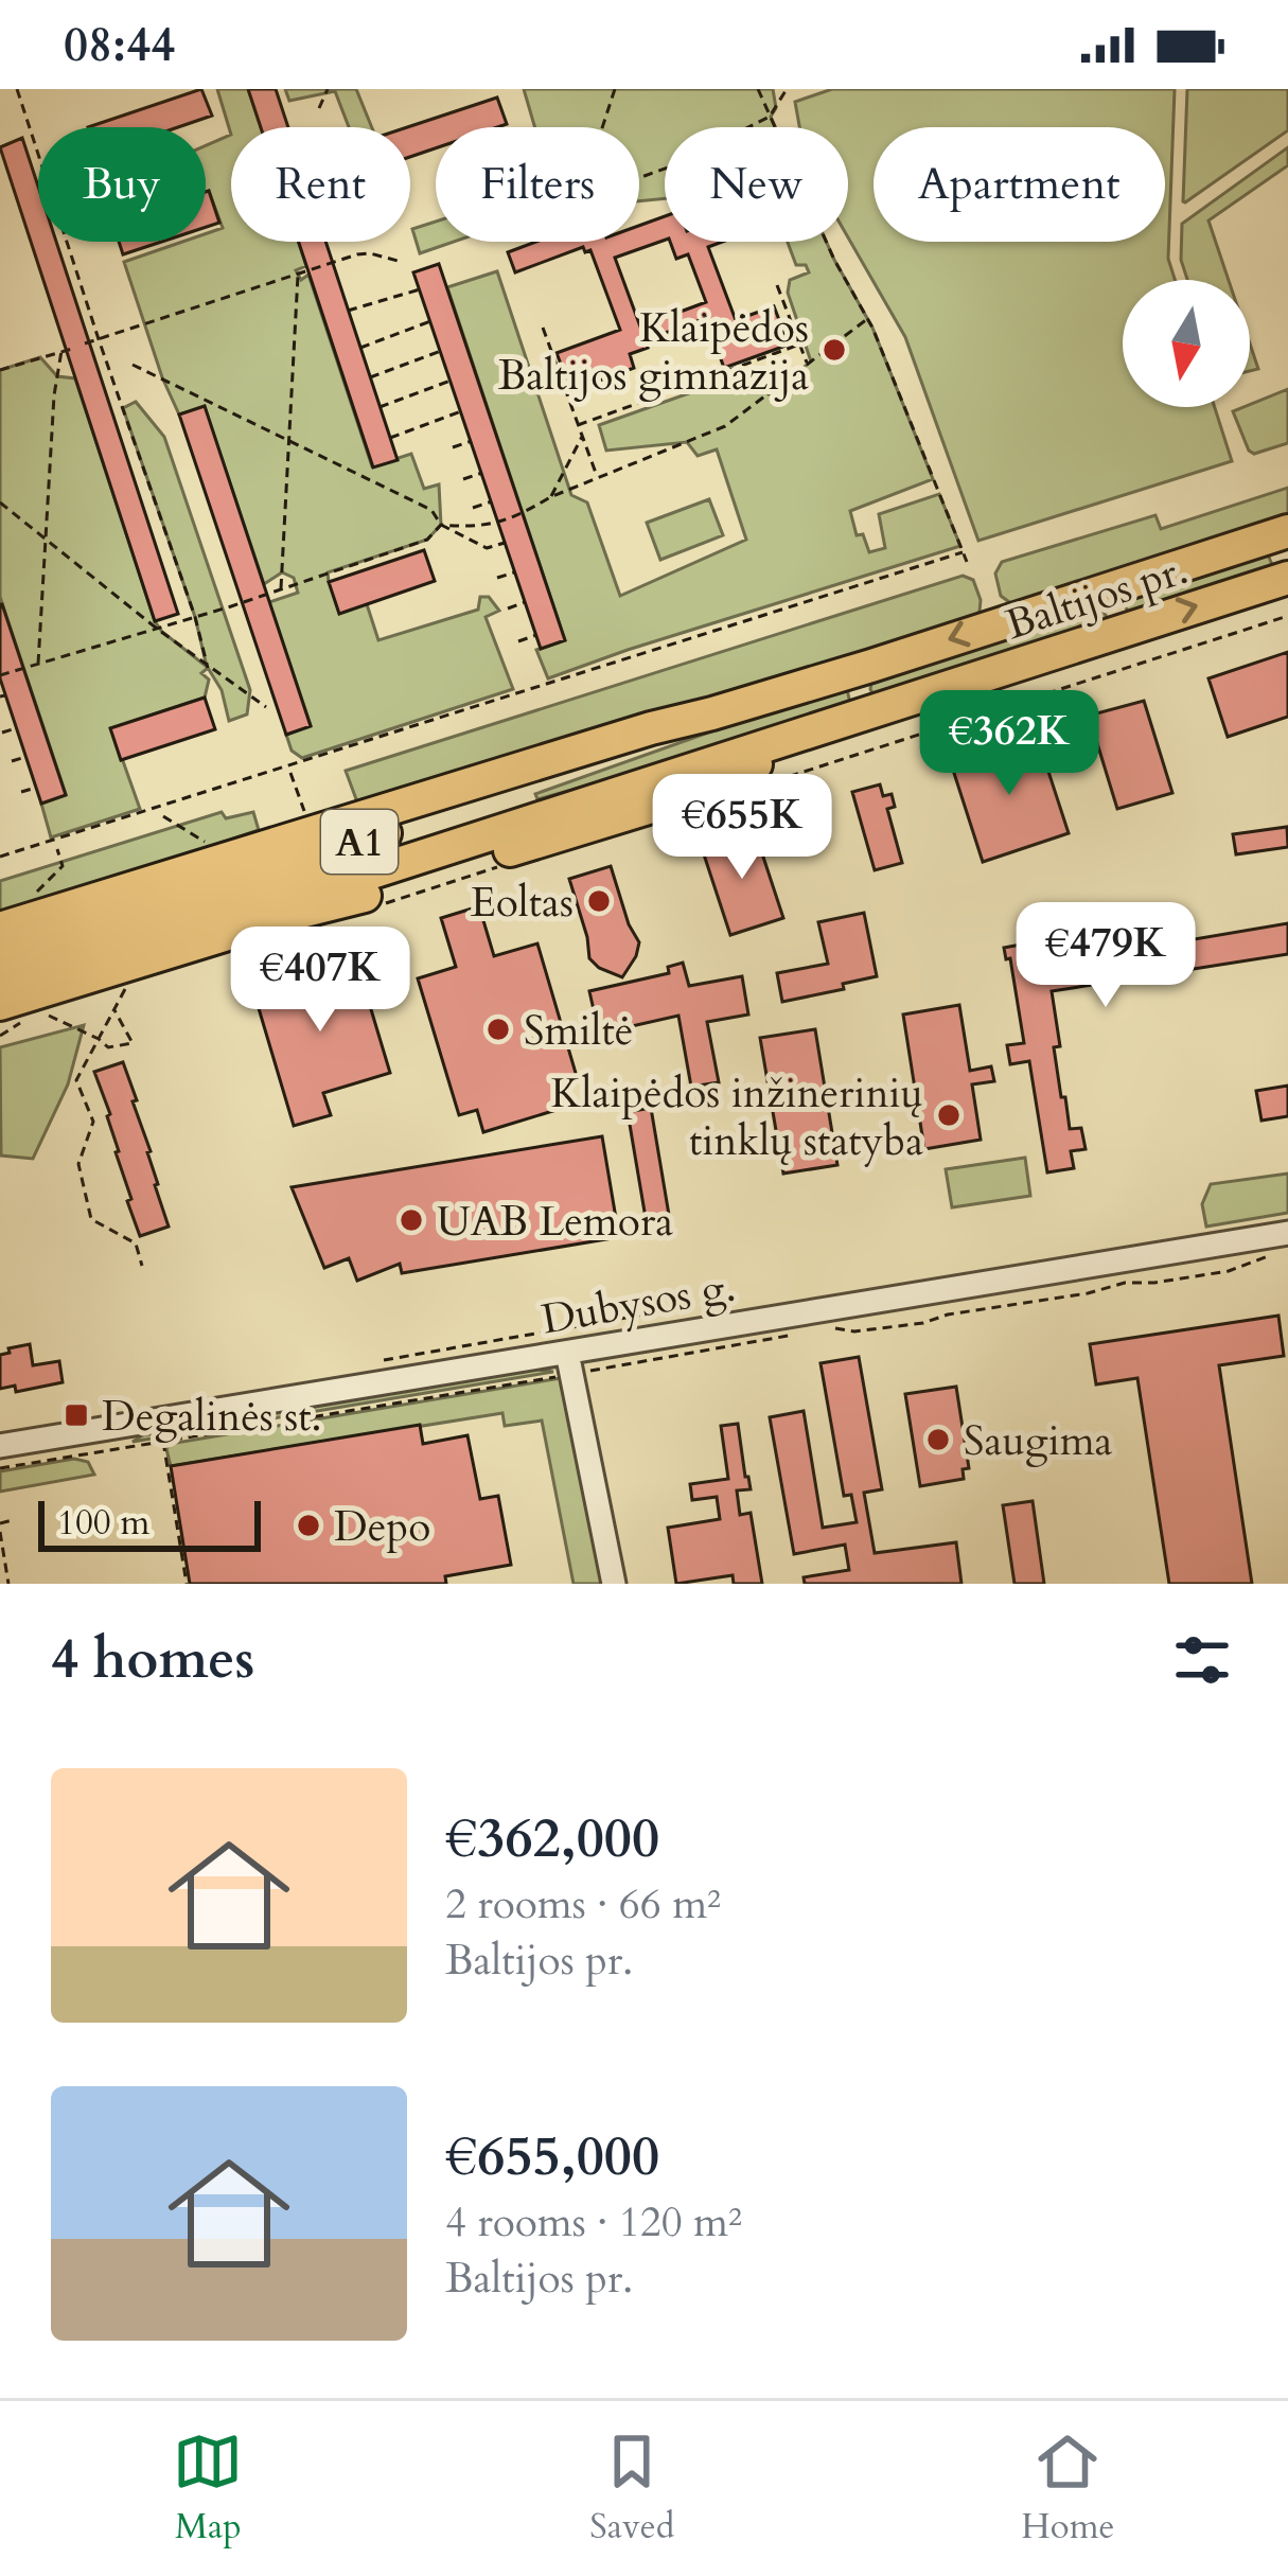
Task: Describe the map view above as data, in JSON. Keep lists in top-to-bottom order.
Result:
{
  "streets": {
    "highway": ["Baltijos pr.", "A1"],
    "street": ["Dubysos g."]
  },
  "crossings": [
    ["Baltijos pr.", "A1"]
  ],
  "places": {
    "other": [
      "Klaipėdos Baltijos gimnazija",
      "Eoltas",
      "Smiltė",
      "Klaipėdos inžinerinių tinklų statyba",
      "UAB Lemora",
      "Saugima",
      "Depo"
    ],
    "transit": ["Degalinės st."]
  },
  "scale_bar": "100 m",
  "north": "bottom",
  "page": {
    "status": "08:44",
    "chip": [
      "Buy",
      "Rent",
      "Filters",
      "New",
      "Apartment"
    ],
    "price": [
      "€362K",
      "€655K",
      "€479K",
      "€407K"
    ],
    "scale": "100 m",
    "heading": "4 homes",
    "list": [
      {
        "name": "€362,000",
        "note": "2 rooms · 66 m² · Baltijos pr."
      },
      {
        "name": "€655,000",
        "note": "4 rooms · 120 m² · Baltijos pr."
      }
    ],
    "tabs": ["Map", "Saved", "Home"]
  }
}
